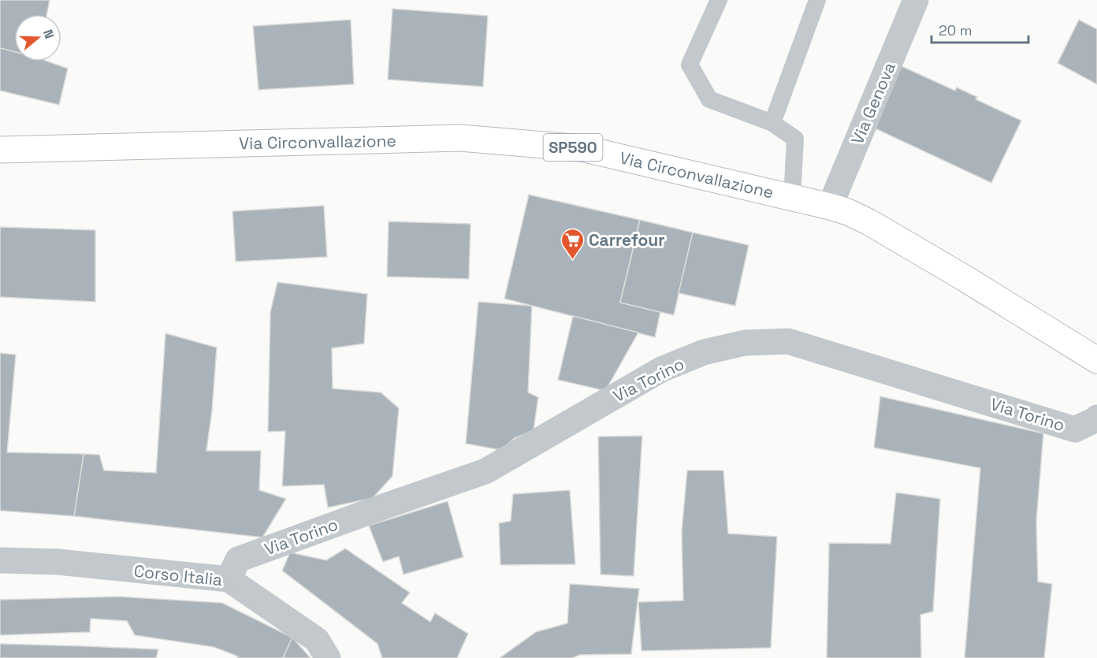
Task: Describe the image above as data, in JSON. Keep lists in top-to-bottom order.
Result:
{
  "streets": {
    "main road": ["Via Circonvallazione", "SP590"],
    "street": ["Via Genova", "Via Torino", "Corso Italia"]
  },
  "crossings": [
    ["Via Genova", "Via Circonvallazione"],
    ["Via Torino", "Corso Italia"]
  ],
  "places": {
    "supermarket": ["Carrefour"]
  },
  "scale_bar": "20 m",
  "north": "right"
}
